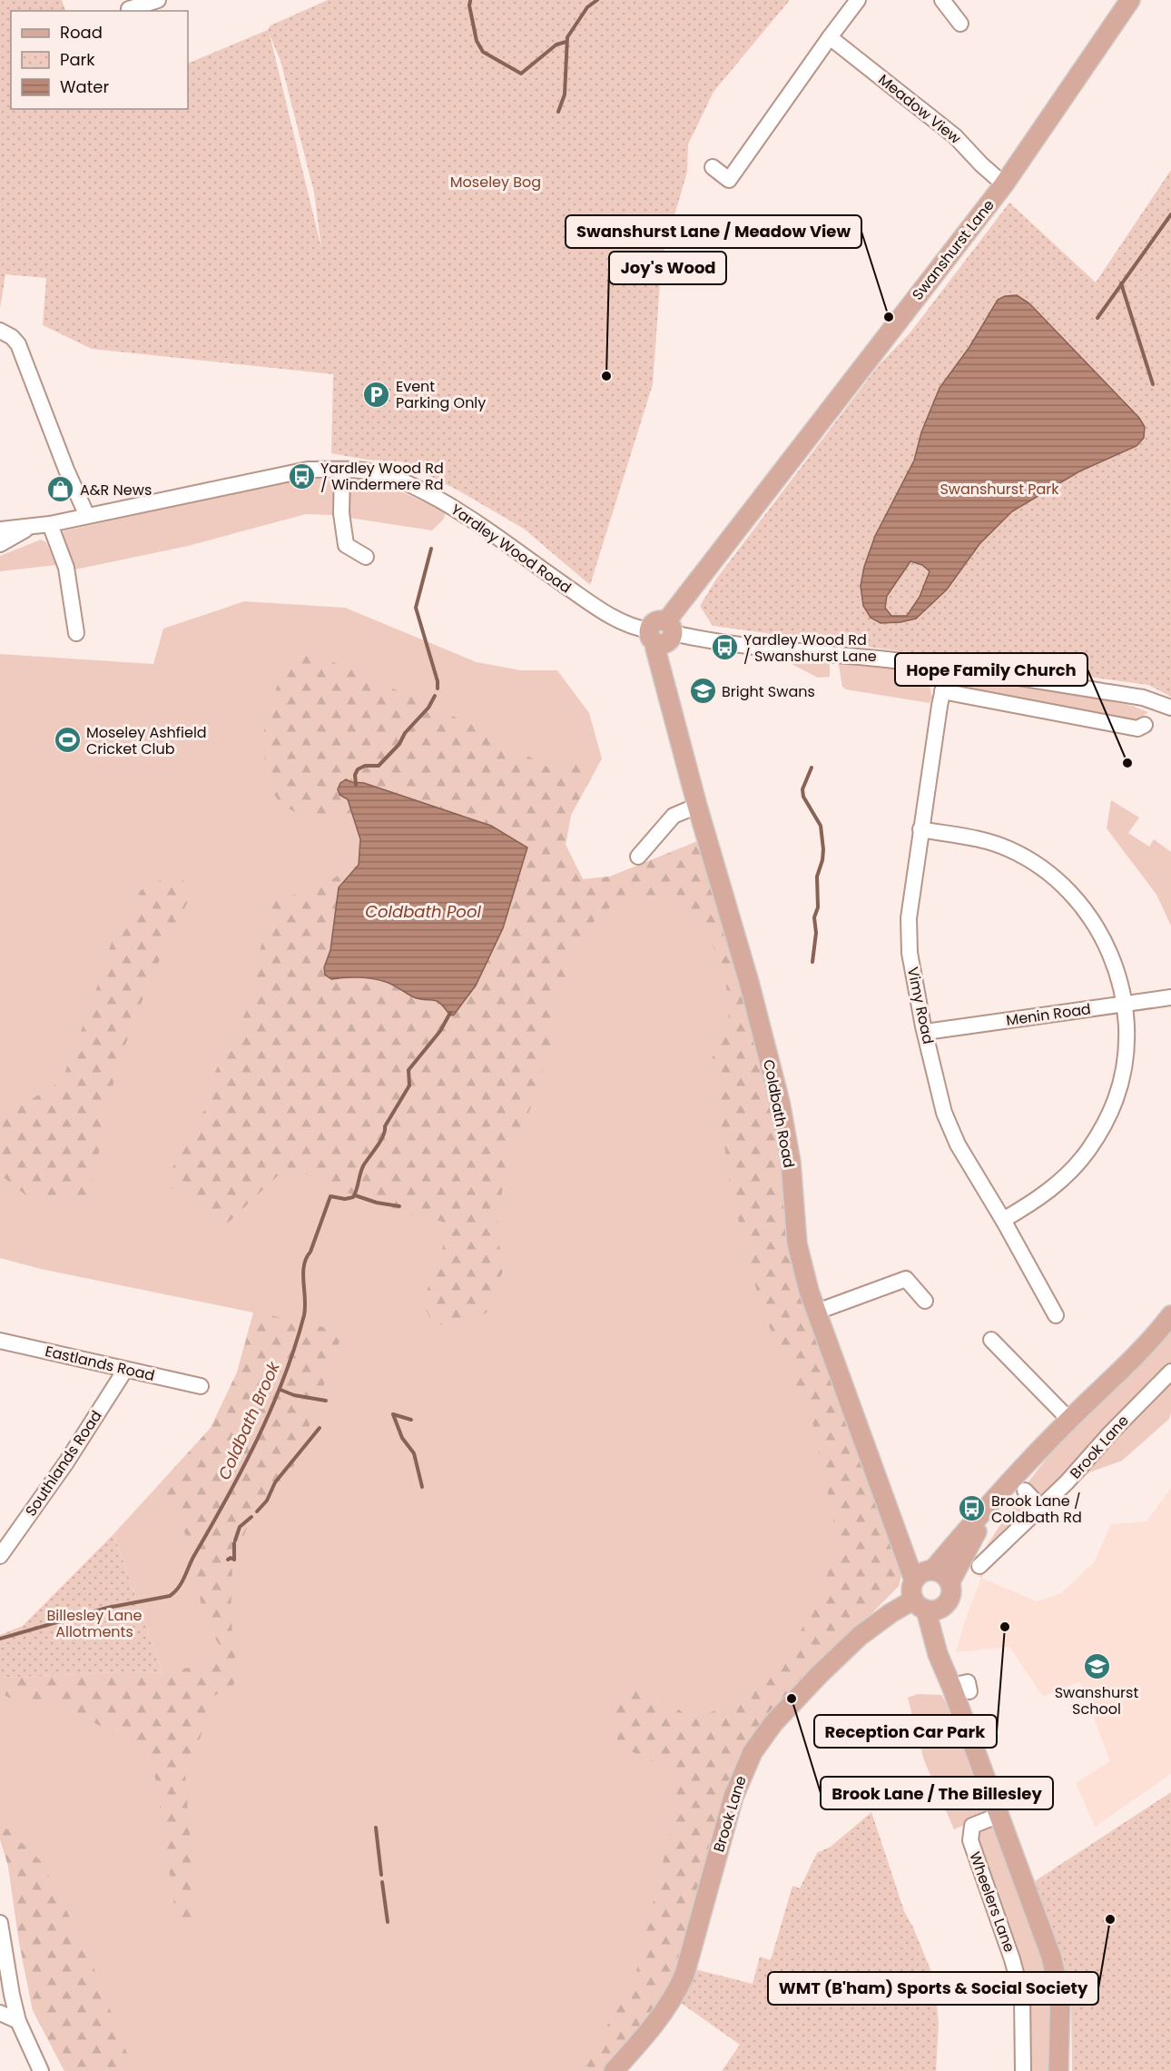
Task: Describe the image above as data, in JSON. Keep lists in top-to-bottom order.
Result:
{
  "streets": {
    "main road": ["Swanshurst Lane", "Coldbath Road", "Brook Lane"],
    "street": [
      "Meadow View",
      "Yardley Wood Road",
      "Vimy Road",
      "Menin Road",
      "Eastlands Road",
      "Southlands Road",
      "Wheelers Lane"
    ]
  },
  "crossings": [
    ["Meadow View", "Swanshurst Lane"],
    ["Yardley Wood Road", "Coldbath Road"],
    ["Vimy Road", "Menin Road"],
    ["Coldbath Road", "Brook Lane"],
    ["Eastlands Road", "Southlands Road"]
  ],
  "water": ["Coldbath Pool", "Coldbath Brook"],
  "parks": ["Moseley Bog", "Swanshurst Park", "Billesley Lane Allotments"],
  "places": {
    "other": [
      "Swanshurst Lane / Meadow View",
      "Joy's Wood",
      "Hope Family Church",
      "Reception Car Park",
      "Brook Lane / The Billesley",
      "WMT (B'ham) Sports & Social Society"
    ],
    "parking": ["Event Parking Only"],
    "bus stop": ["Yardley Wood Rd / Windermere Rd", "Yardley Wood Rd / Swanshurst Lane", "Brook Lane / Coldbath Rd"],
    "shop": ["A&R News"],
    "school or university": ["Bright Swans", "Swanshurst School"],
    "sports": ["Moseley Ashfield Cricket Club"]
  },
  "legend": ["Road", "Park", "Water"]
}
